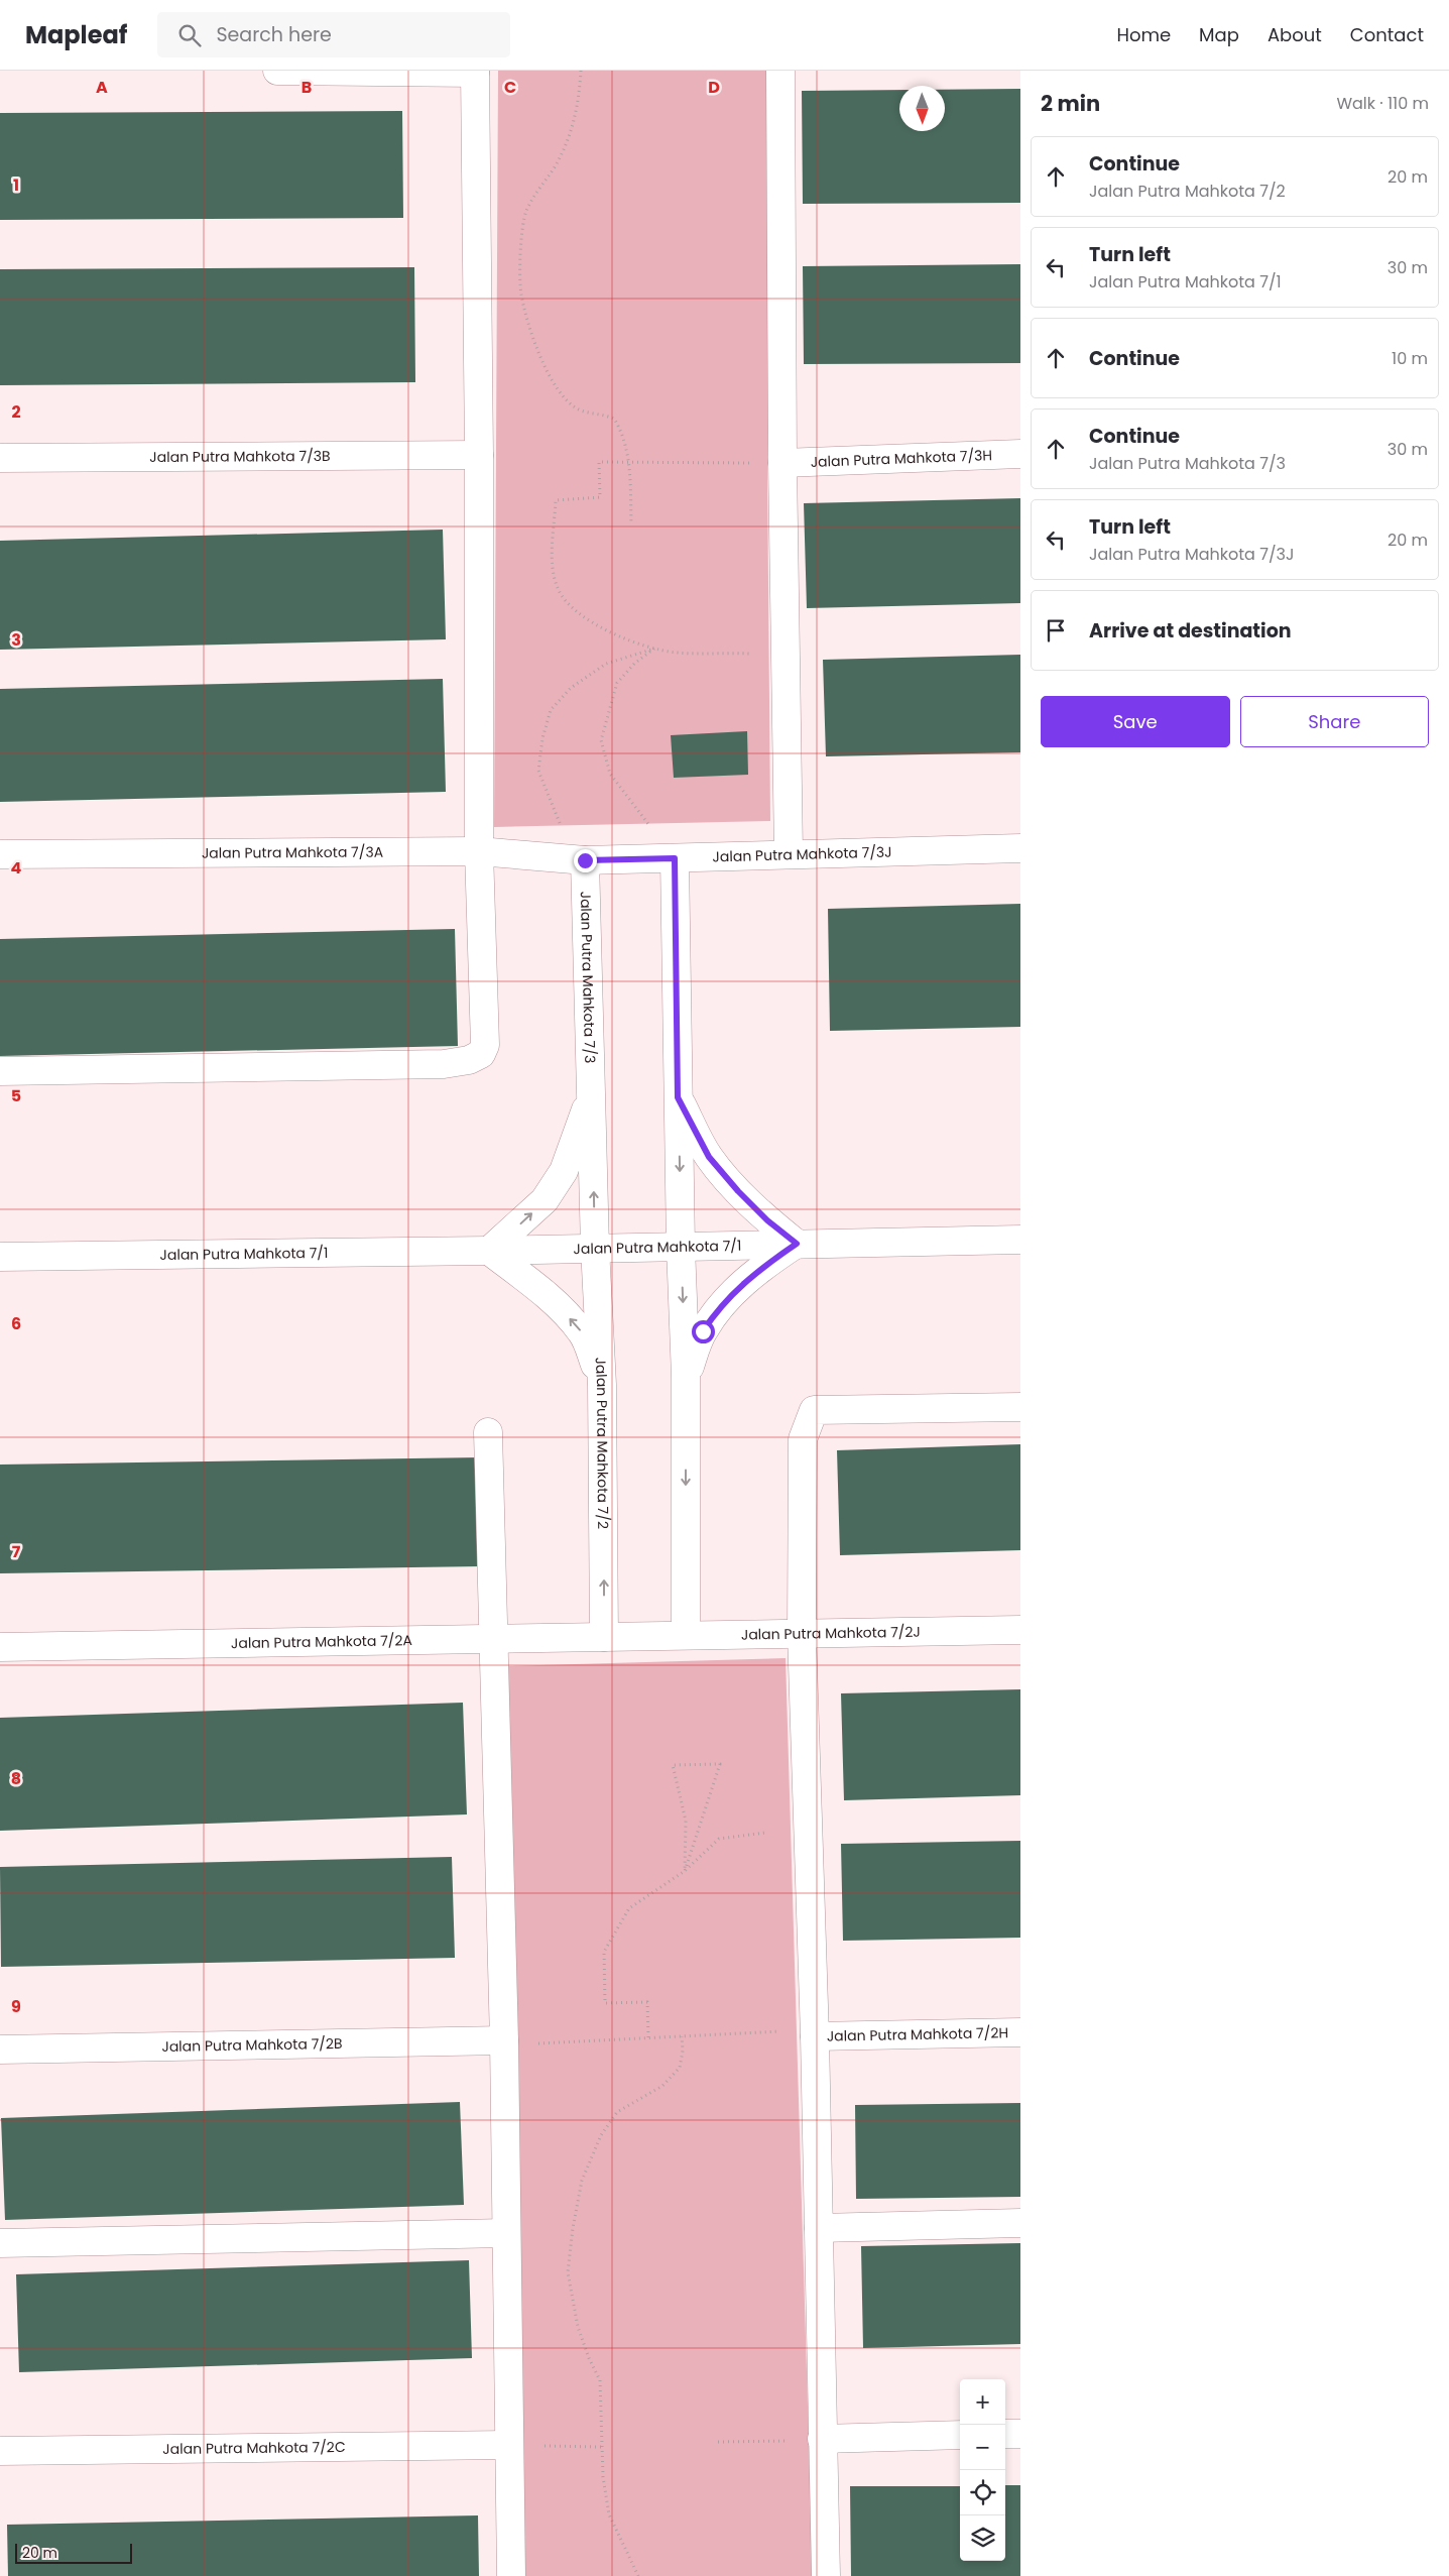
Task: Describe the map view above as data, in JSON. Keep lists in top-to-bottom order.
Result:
{
  "streets": {
    "street": [
      "Jalan Putra Mahkota 7/3B",
      "Jalan Putra Mahkota 7/3H",
      "Jalan Putra Mahkota 7/3A",
      "Jalan Putra Mahkota 7/3J",
      "Jalan Putra Mahkota 7/3",
      "Jalan Putra Mahkota 7/1",
      "Jalan Putra Mahkota 7/2",
      "Jalan Putra Mahkota 7/2J",
      "Jalan Putra Mahkota 7/2A",
      "Jalan Putra Mahkota 7/2H",
      "Jalan Putra Mahkota 7/2B",
      "Jalan Putra Mahkota 7/2C"
    ]
  },
  "crossings": [
    ["Jalan Putra Mahkota 7/3A", "Jalan Putra Mahkota 7/3J"],
    ["Jalan Putra Mahkota 7/3A", "Jalan Putra Mahkota 7/3"],
    ["Jalan Putra Mahkota 7/3J", "Jalan Putra Mahkota 7/3"],
    ["Jalan Putra Mahkota 7/3", "Jalan Putra Mahkota 7/1"],
    ["Jalan Putra Mahkota 7/3", "Jalan Putra Mahkota 7/2"],
    ["Jalan Putra Mahkota 7/1", "Jalan Putra Mahkota 7/2"],
    ["Jalan Putra Mahkota 7/2", "Jalan Putra Mahkota 7/2A"],
    ["Jalan Putra Mahkota 7/2J", "Jalan Putra Mahkota 7/2A"]
  ],
  "scale_bar": "20 m",
  "north": "bottom",
  "page": {
    "header": "Mapleaf",
    "search": "Search here",
    "nav": [
      "Home",
      "Map",
      "About",
      "Contact"
    ],
    "heading": ["2 min", "Walk · 110 m"],
    "list": [
      ["Continue", "Jalan Putra Mahkota 7/2", "20 m"],
      ["Turn left", "Jalan Putra Mahkota 7/1", "30 m"],
      ["Continue", "10 m"],
      ["Continue", "Jalan Putra Mahkota 7/3", "30 m"],
      ["Turn left", "Jalan Putra Mahkota 7/3J", "20 m"],
      "Arrive at destination"
    ],
    "buttons": ["Save", "Share"],
    "map_buttons": ["+", "−"],
    "scale": "20 m"
  },
  "grid": {
    "columns": [
      "A",
      "B",
      "C",
      "D"
    ],
    "rows": [
      "1",
      "2",
      "3",
      "4",
      "5",
      "6",
      "7",
      "8",
      "9"
    ]
  }
}
